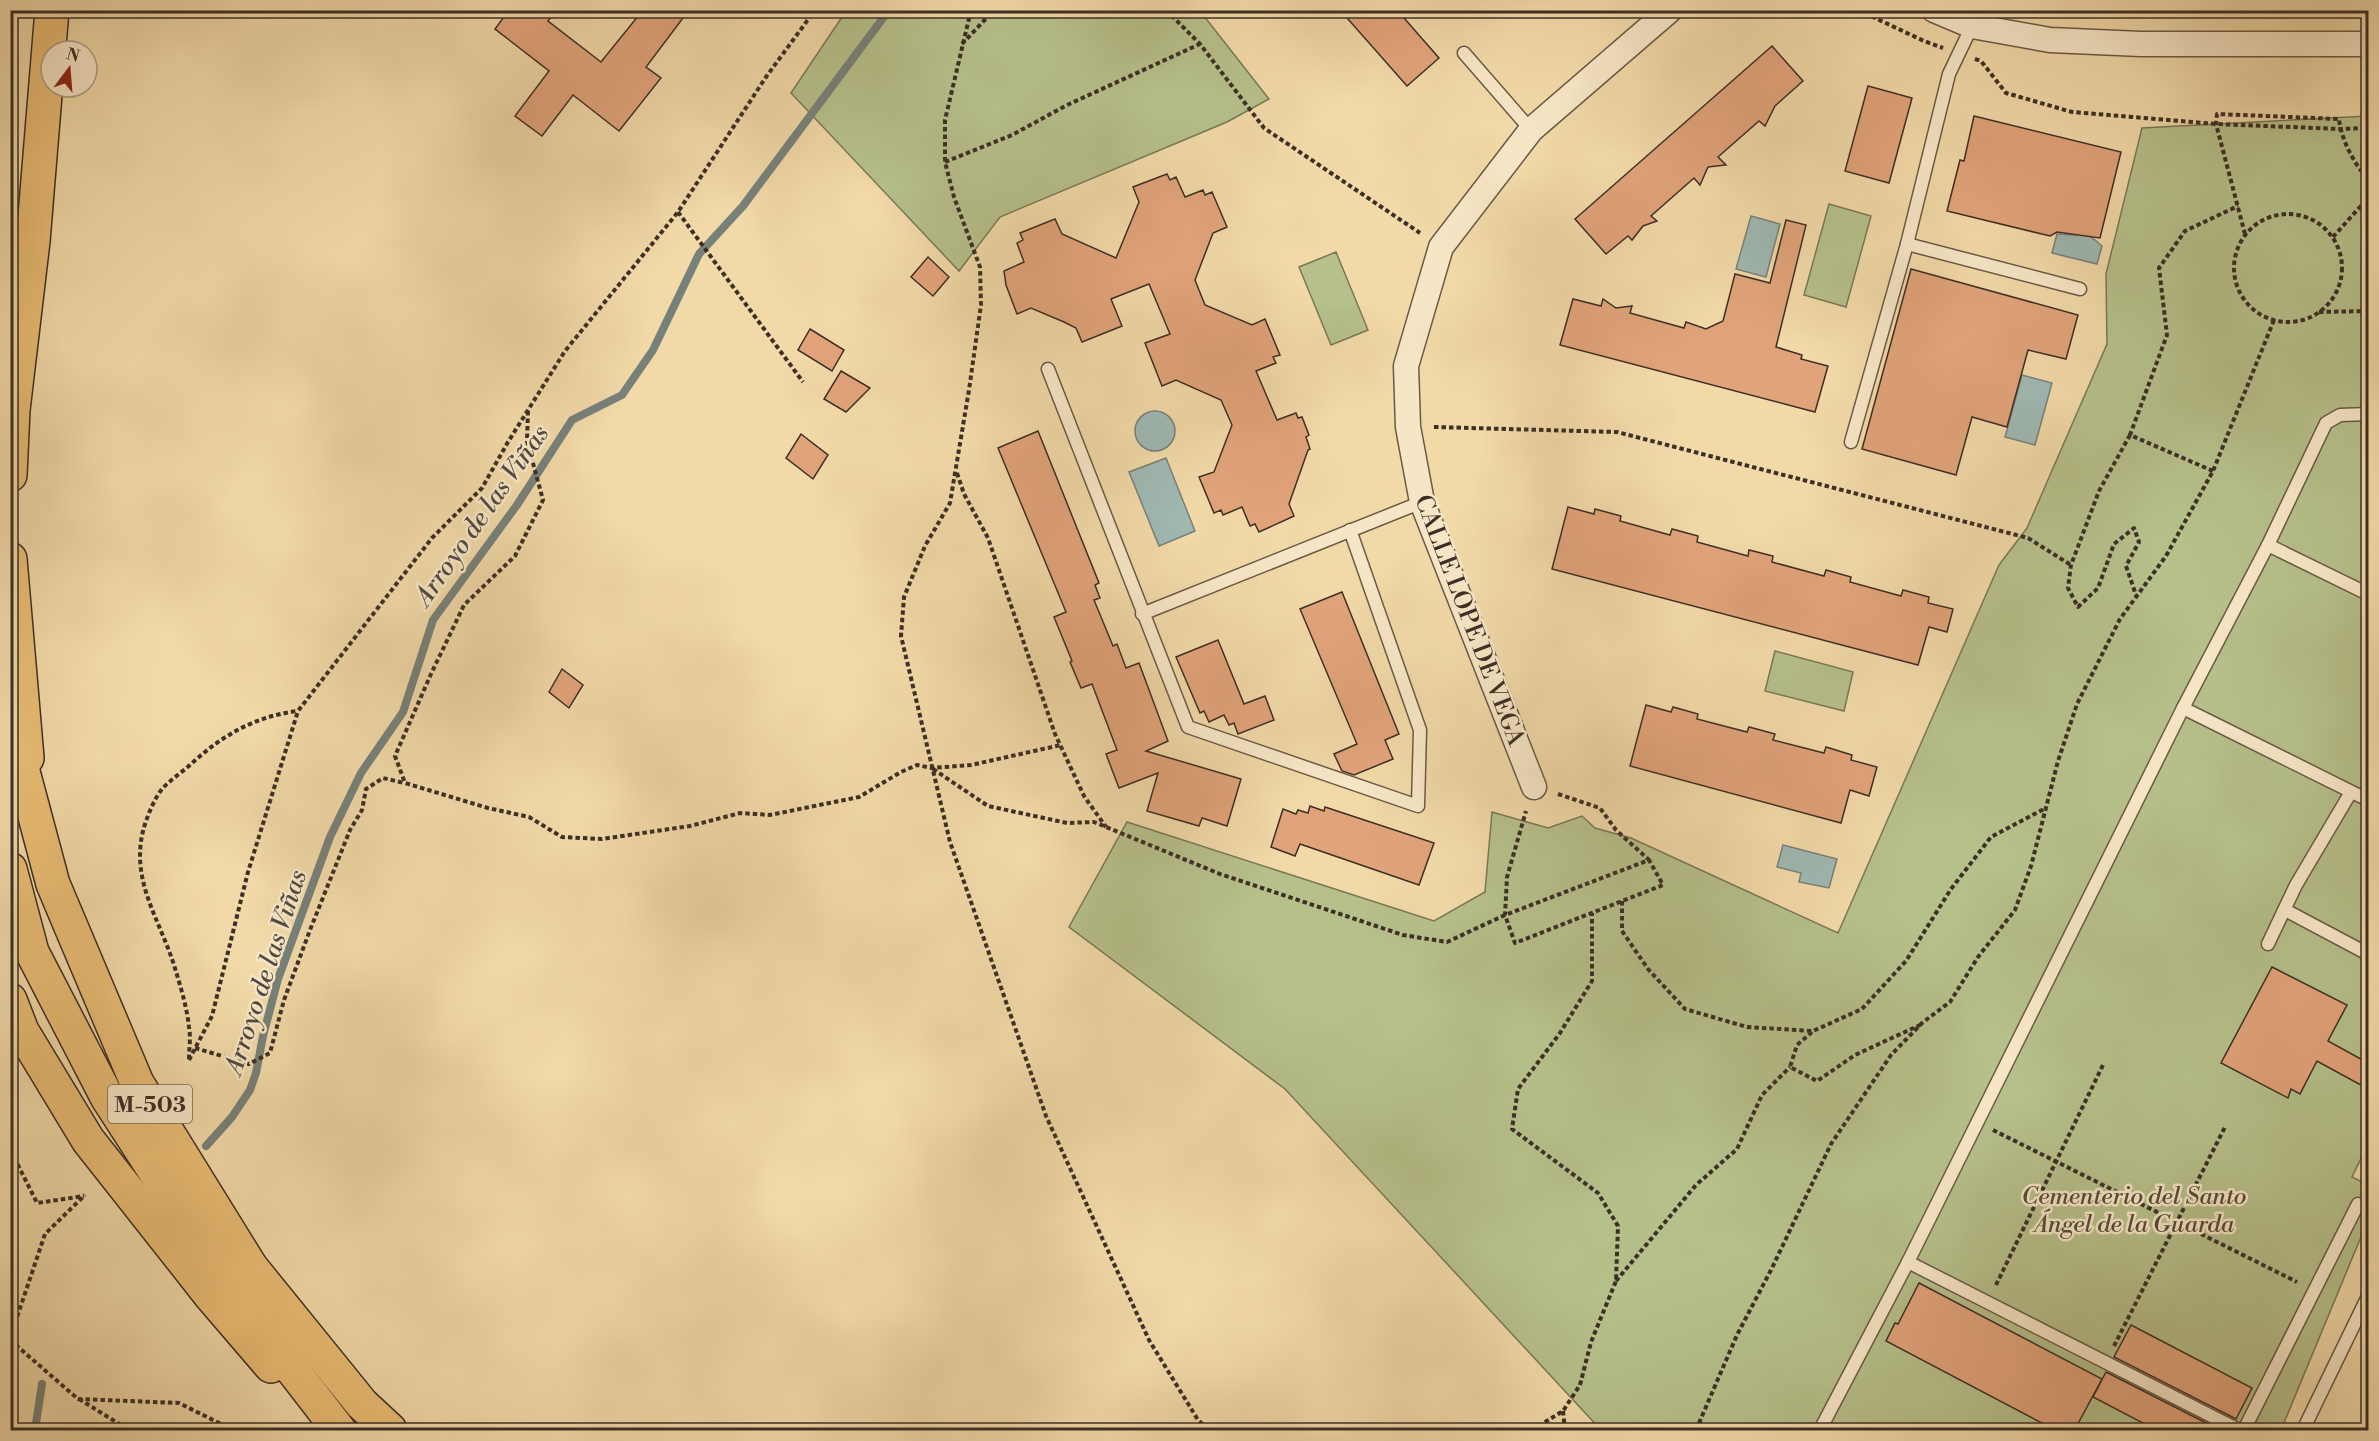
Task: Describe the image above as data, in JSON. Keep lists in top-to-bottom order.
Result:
{
  "streets": {
    "highway": ["M-503"],
    "street": ["CALLE LOPE DE VEGA"]
  },
  "water": ["Arroyo de las Viñas"],
  "parks": ["Cementerio del Santo Ángel de la Guarda"],
  "north": "top"
}
